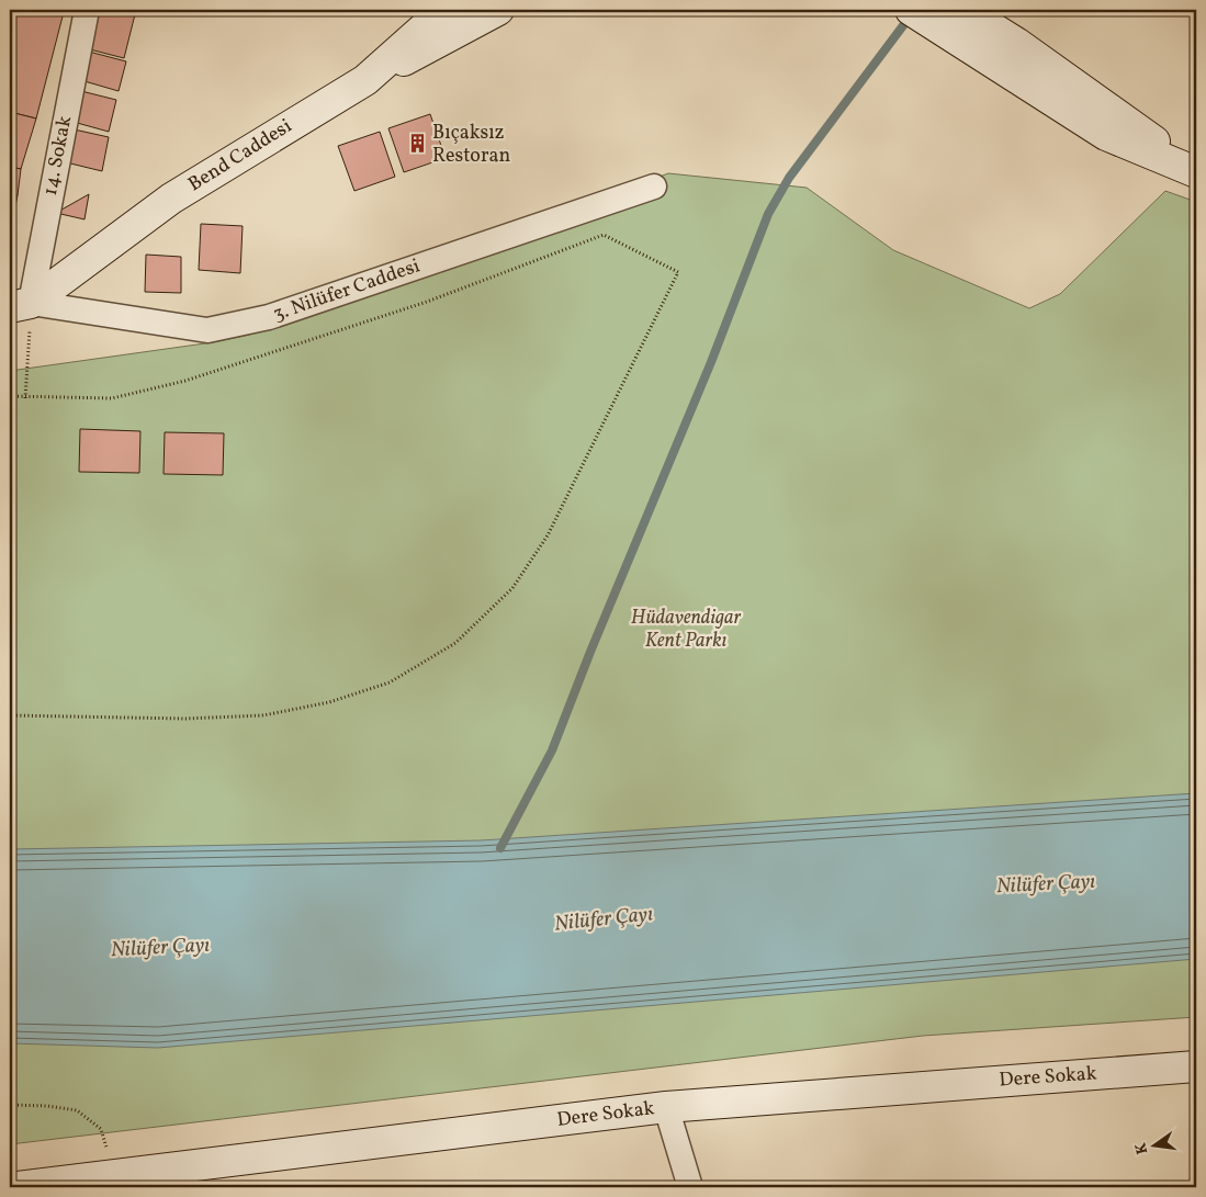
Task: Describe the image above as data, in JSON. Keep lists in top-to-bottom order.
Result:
{
  "streets": {
    "main road": ["Bend Caddesi", "Dere Sokak"],
    "street": ["14. Sokak", "3. Nilüfer Caddesi"]
  },
  "crossings": [
    ["14. Sokak", "Bend Caddesi"],
    ["14. Sokak", "3. Nilüfer Caddesi"],
    ["Bend Caddesi", "3. Nilüfer Caddesi"]
  ],
  "water": ["Nilüfer Çayı"],
  "parks": ["Hüdavendigar Kent Parkı"],
  "places": {
    "building": ["Bıçaksız Restoran"]
  },
  "north": "left"
}
